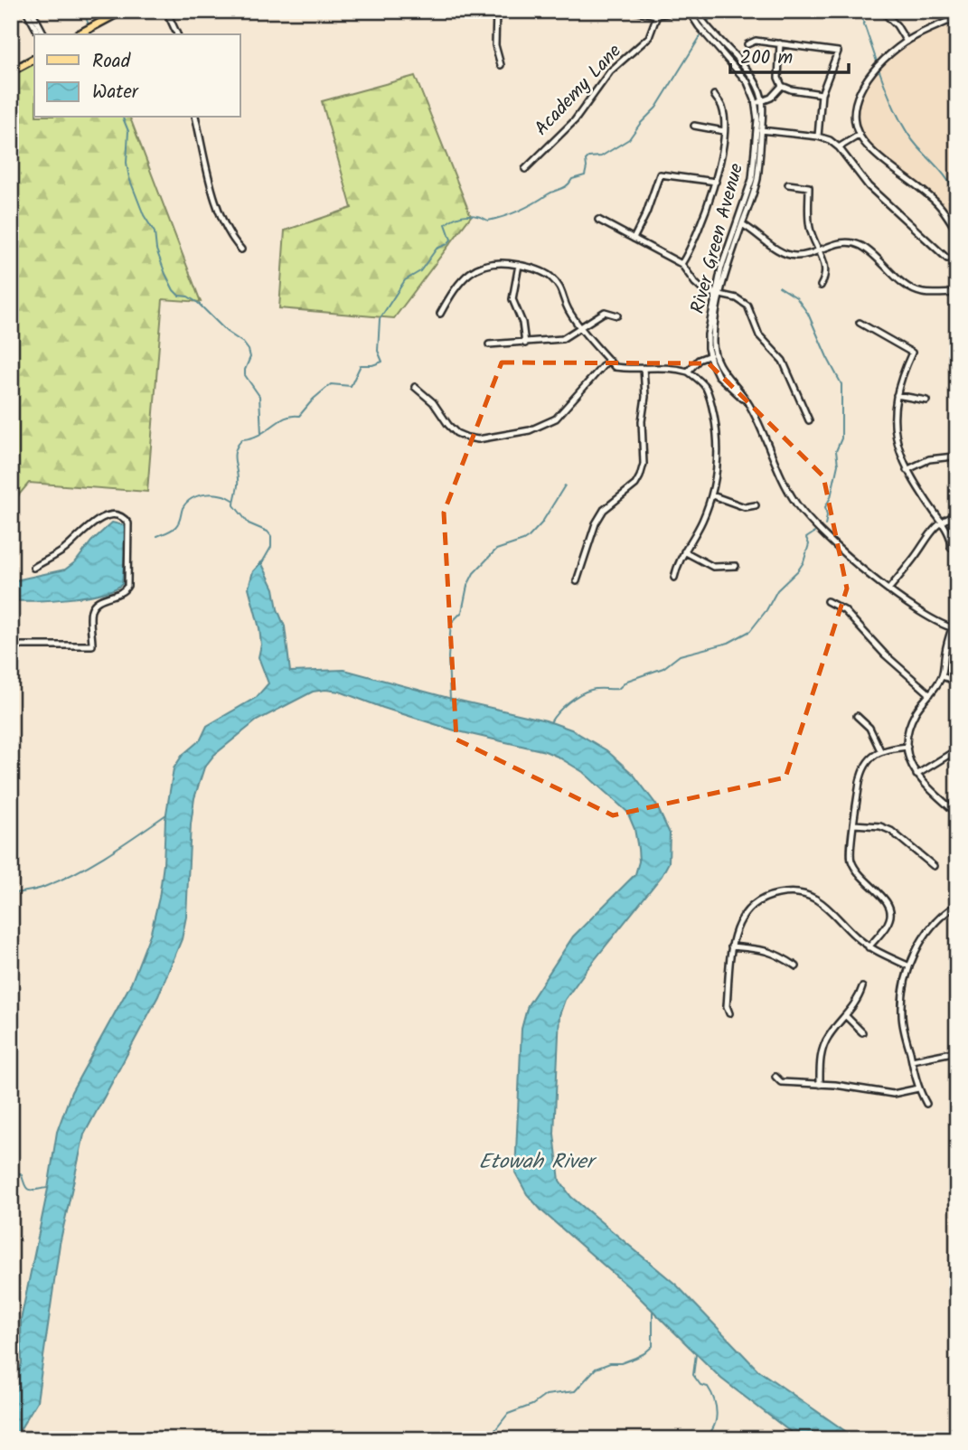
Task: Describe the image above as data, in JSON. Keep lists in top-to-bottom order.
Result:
{
  "streets": {
    "street": ["Academy Lane", "River Green Avenue"]
  },
  "water": ["Etowah River"],
  "legend": ["Road", "Water"],
  "scale_bar": "200 m"
}
